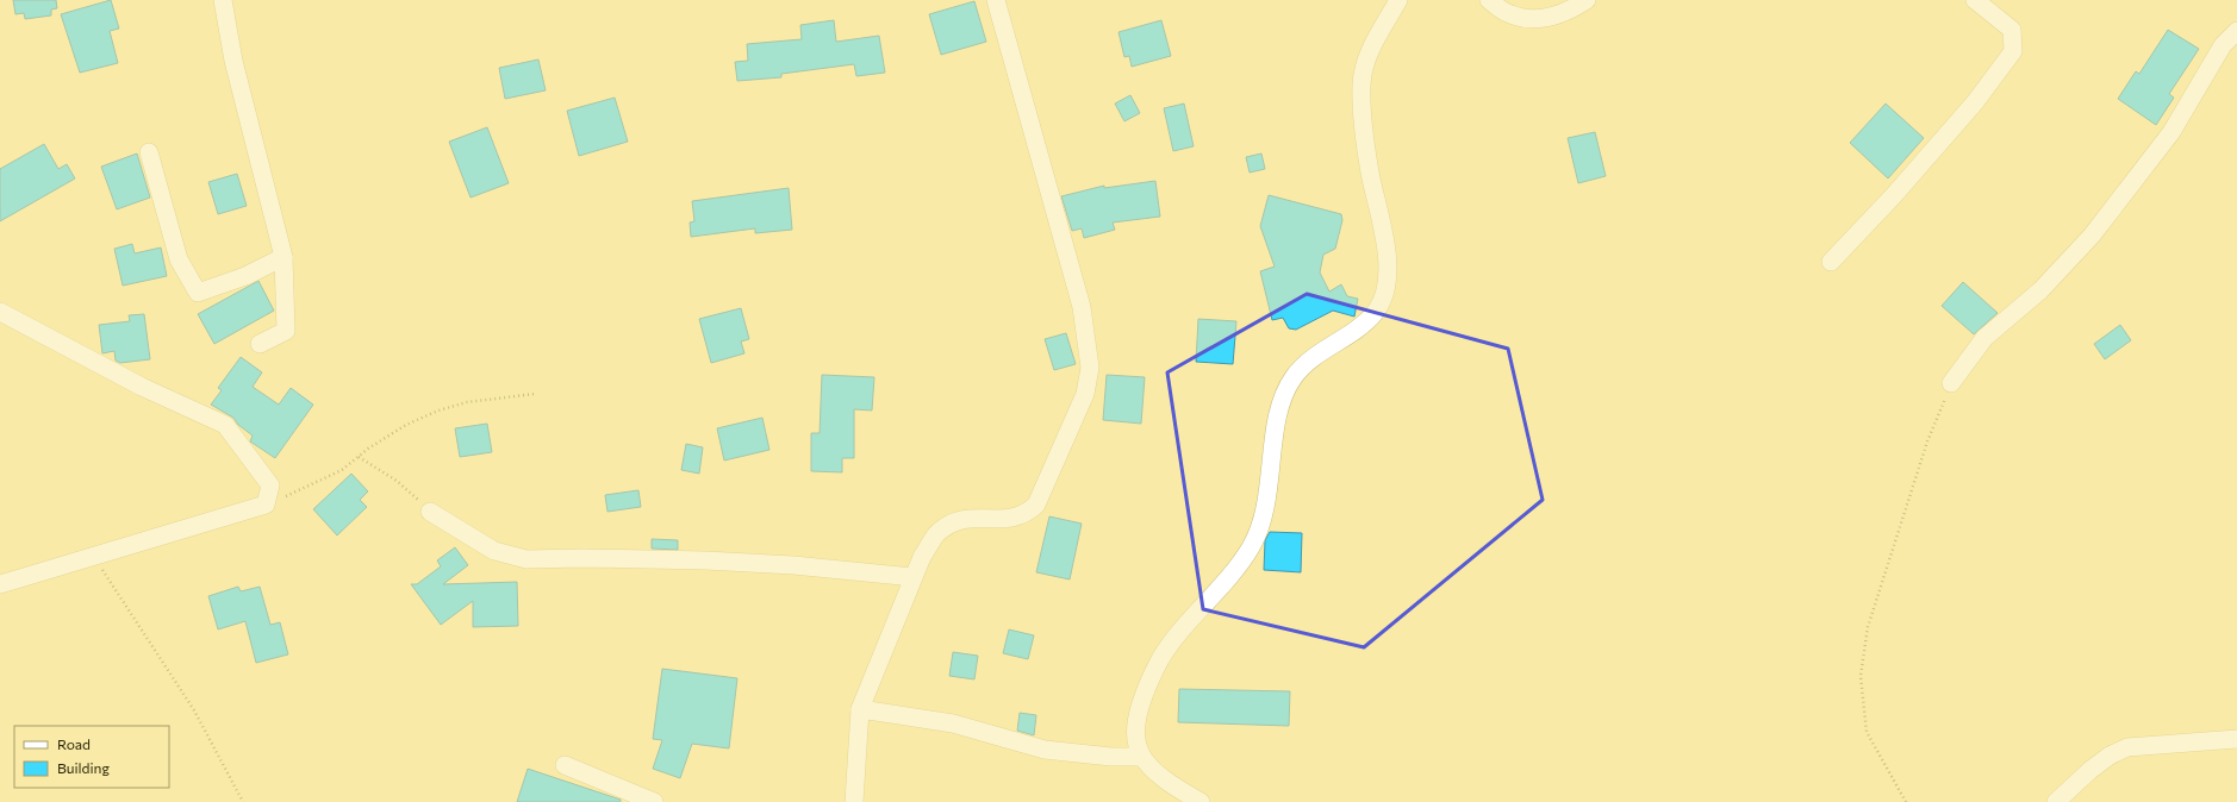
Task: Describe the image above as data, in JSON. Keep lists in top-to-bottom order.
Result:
{
  "legend": ["Road", "Building"]
}
